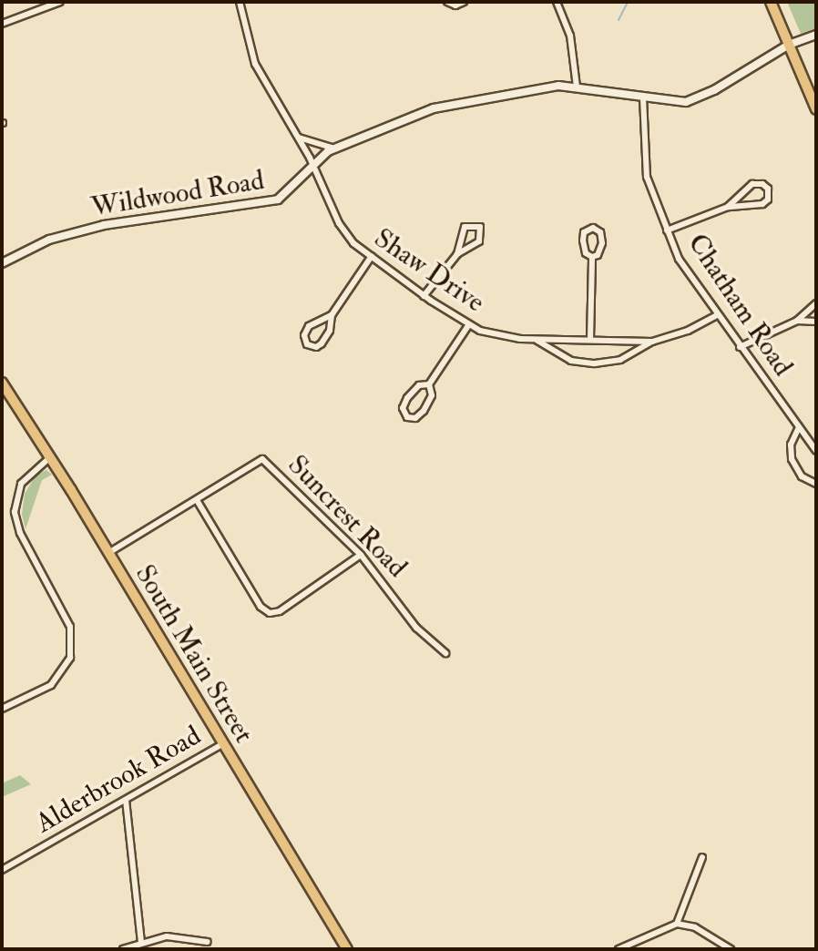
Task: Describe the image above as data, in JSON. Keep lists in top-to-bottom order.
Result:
{
  "streets": {
    "main road": ["South Main Street"],
    "street": [
      "Wildwood Road",
      "Shaw Drive",
      "Chatham Road",
      "Suncrest Road",
      "Alderbrook Road"
    ]
  },
  "crossings": [
    ["Wildwood Road", "Shaw Drive"],
    ["Wildwood Road", "Chatham Road"],
    ["Shaw Drive", "Chatham Road"],
    ["Suncrest Road", "South Main Street"],
    ["South Main Street", "Alderbrook Road"]
  ]
}
